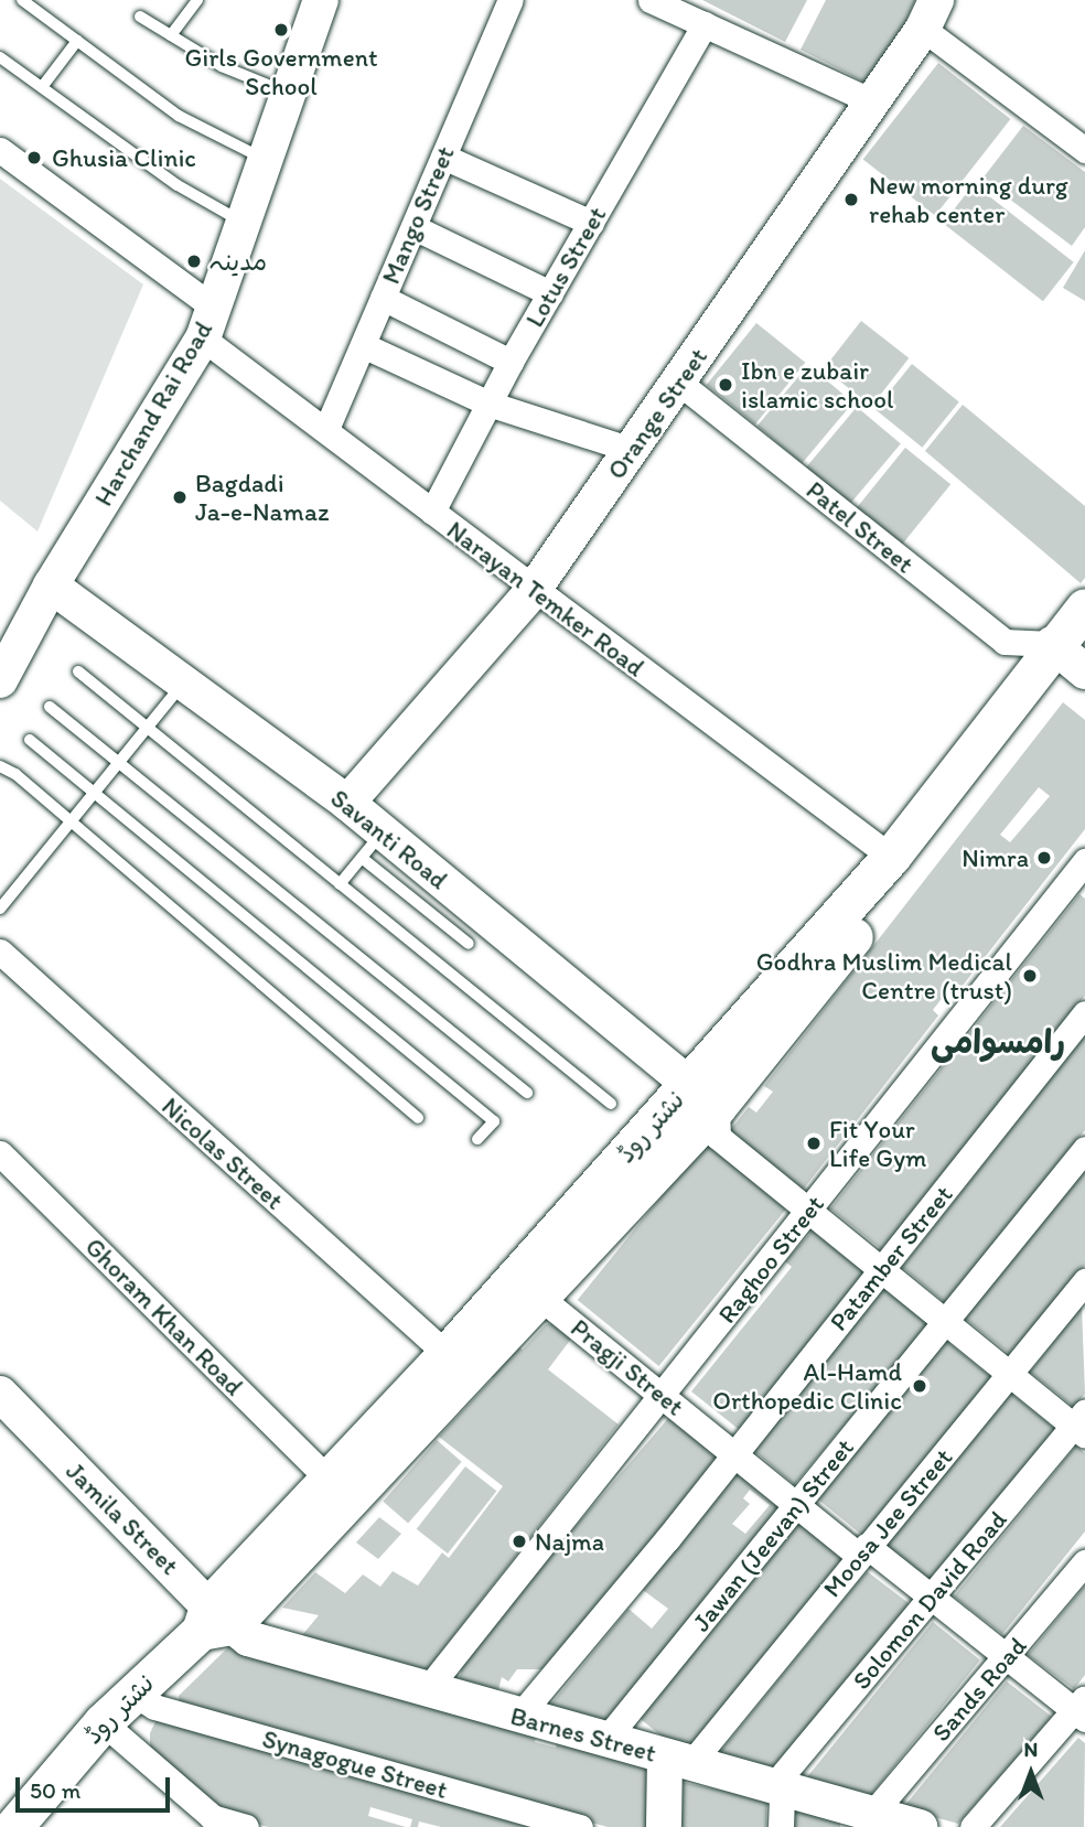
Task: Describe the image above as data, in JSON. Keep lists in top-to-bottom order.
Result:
{
  "streets": {
    "main road": ["نشتر روڈ"],
    "street": [
      "Mango Street",
      "Lotus Street",
      "Harchand Rai Road",
      "Orange Street",
      "Patel Street",
      "Narayan Temker Road",
      "Savanti Road",
      "Nicolas Street",
      "Patamber Street",
      "Raghoo Street",
      "Ghoram Khan Road",
      "Pragji Street",
      "Jamila Street",
      "Moosa Jee Street",
      "Jawan (Jeevan) Street",
      "Solomon David Road",
      "Sands Road",
      "Barnes Street",
      "Synagogue Street"
    ]
  },
  "crossings": [
    ["Mango Street", "Narayan Temker Road"],
    ["Lotus Street", "Narayan Temker Road"],
    ["Harchand Rai Road", "Narayan Temker Road"],
    ["Harchand Rai Road", "Savanti Road"],
    ["Orange Street", "Patel Street"],
    ["Orange Street", "Narayan Temker Road"],
    ["Orange Street", "Savanti Road"],
    ["Patel Street", "نشتر روڈ"],
    ["Narayan Temker Road", "نشتر روڈ"],
    ["Savanti Road", "نشتر روڈ"],
    ["نشتر روڈ", "Nicolas Street"],
    ["نشتر روڈ", "Ghoram Khan Road"],
    ["نشتر روڈ", "Pragji Street"],
    ["نشتر روڈ", "Jamila Street"],
    ["نشتر روڈ", "Barnes Street"],
    ["نشتر روڈ", "Synagogue Street"],
    ["Patamber Street", "Pragji Street"],
    ["Patamber Street", "Barnes Street"],
    ["Raghoo Street", "Pragji Street"],
    ["Raghoo Street", "Barnes Street"],
    ["Pragji Street", "Moosa Jee Street"],
    ["Pragji Street", "Jawan (Jeevan) Street"],
    ["Pragji Street", "Solomon David Road"],
    ["Pragji Street", "Sands Road"],
    ["Jamila Street", "Barnes Street"],
    ["Moosa Jee Street", "Barnes Street"],
    ["Jawan (Jeevan) Street", "Barnes Street"],
    ["Solomon David Road", "Barnes Street"],
    ["Sands Road", "Barnes Street"]
  ],
  "districts": ["رامسوامی"],
  "places": [
    "Girls Government School",
    "Ghusia Clinic",
    "New morning durg rehab center",
    "مدینہ",
    "Ibn e zubair islamic school",
    "Bagdadi Ja-e-Namaz",
    "Nimra",
    "Godhra Muslim Medical Centre (trust)",
    "Fit Your Life Gym",
    "Al-Hamd Orthopedic Clinic",
    "Najma"
  ],
  "scale_bar": "50 m",
  "north": "top"
}
